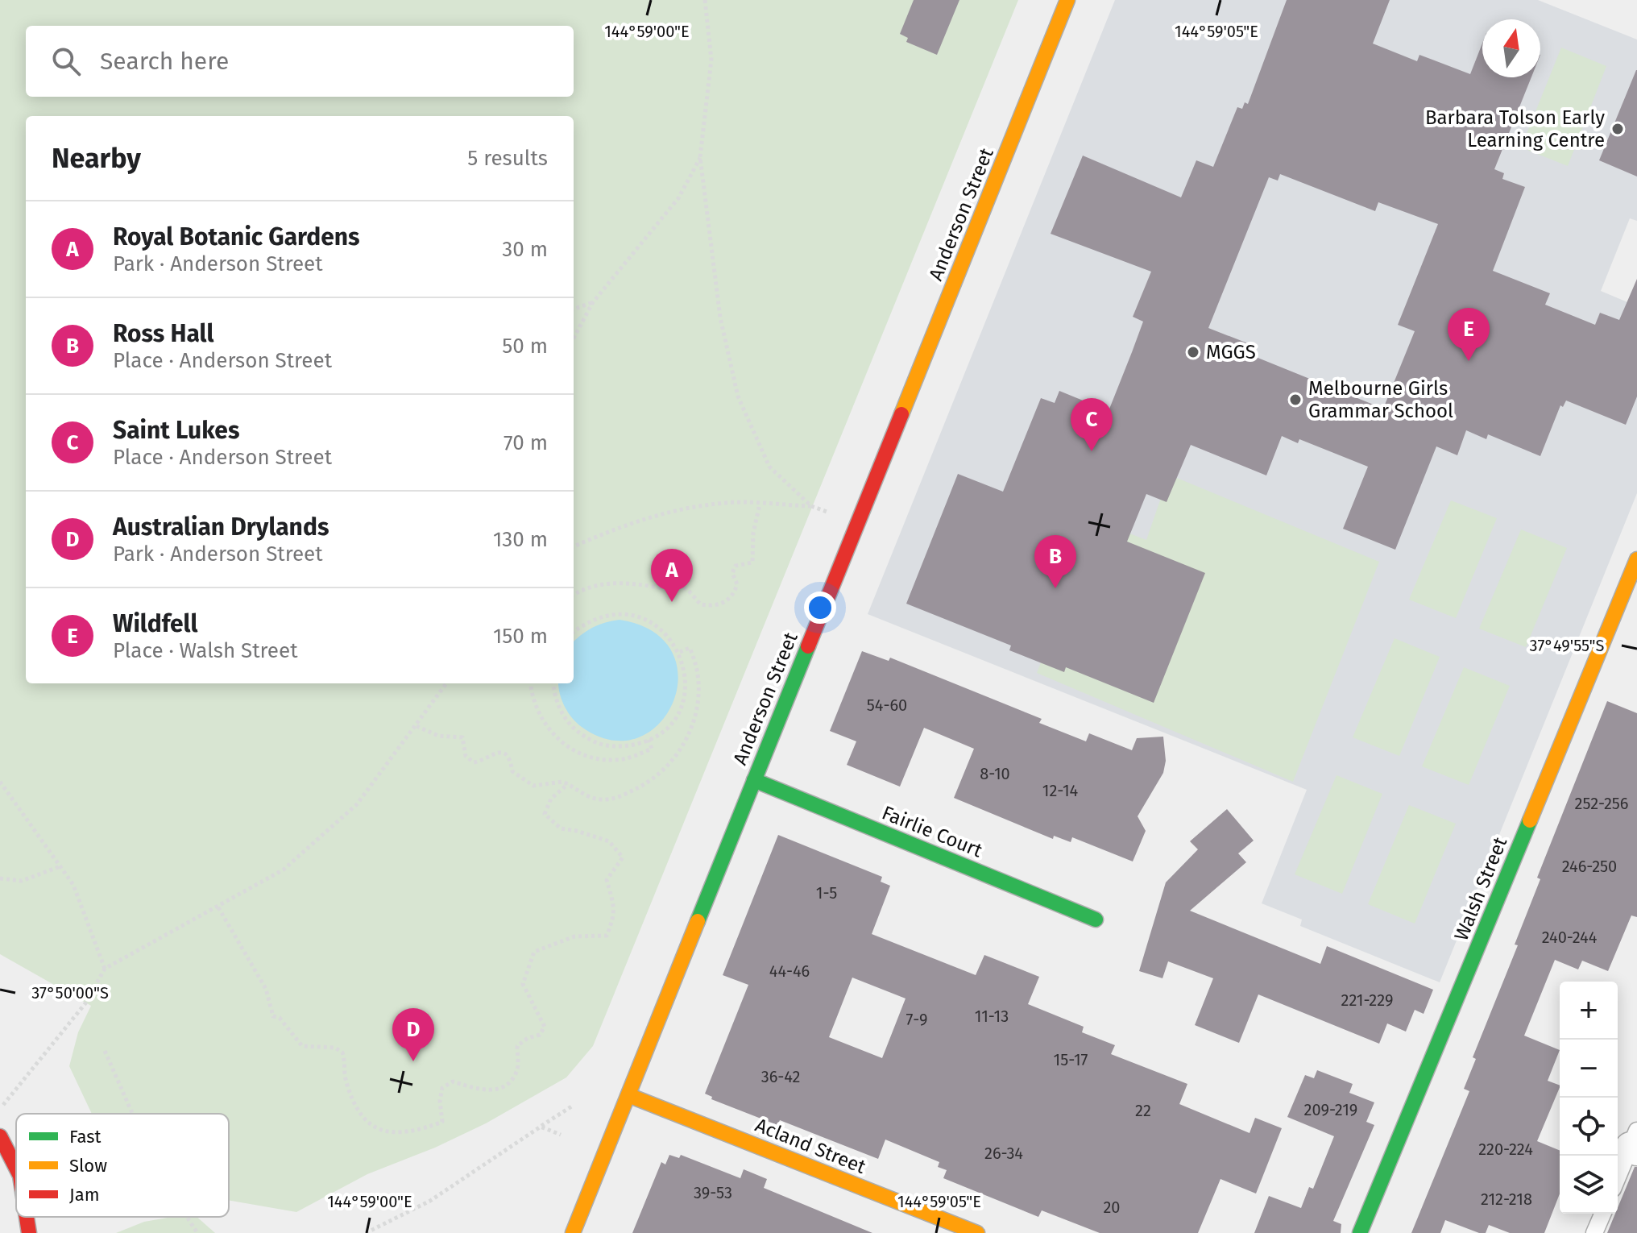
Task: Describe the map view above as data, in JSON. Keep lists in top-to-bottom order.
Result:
{
  "streets": {
    "street": [
      "Anderson Street",
      "Fairlie Court",
      "Walsh Street",
      "Acland Street"
    ]
  },
  "crossings": [
    ["Anderson Street", "Fairlie Court"],
    ["Anderson Street", "Acland Street"]
  ],
  "places": ["Barbara Tolson Early Learning Centre", "MGGS", "Melbourne Girls Grammar School"],
  "house_numbers": [
    "54-60",
    "8-10",
    "12-14",
    "252-256",
    "246-250",
    "1-5",
    "240-244",
    "44-46",
    "221-229",
    "11-13",
    "7-9",
    "15-17",
    "36-42",
    "209-219",
    "22",
    "220-224",
    "26-34",
    "39-53",
    "212-218",
    "20"
  ],
  "legend": ["Fast", "Slow", "Jam"],
  "north": "top",
  "page": {
    "search": "Search here",
    "heading": ["Nearby", "5 results"],
    "list": [
      {
        "mark": "A",
        "name": "Royal Botanic Gardens",
        "note": "Park · Anderson Street",
        "value": "30 m"
      },
      {
        "mark": "B",
        "name": "Ross Hall",
        "note": "Place · Anderson Street",
        "value": "50 m"
      },
      {
        "mark": "C",
        "name": "Saint Lukes",
        "note": "Place · Anderson Street",
        "value": "70 m"
      },
      {
        "mark": "D",
        "name": "Australian Drylands",
        "note": "Park · Anderson Street",
        "value": "130 m"
      },
      {
        "mark": "E",
        "name": "Wildfell",
        "note": "Place · Walsh Street",
        "value": "150 m"
      }
    ],
    "pins": [
      "E",
      "C",
      "B",
      "A",
      "D"
    ],
    "map_buttons": ["+", "−"]
  },
  "coordinates": [
    "144°59'00\"E",
    "144°59'05\"E",
    "37°49'55\"S",
    "37°50'00\"S"
  ]
}
